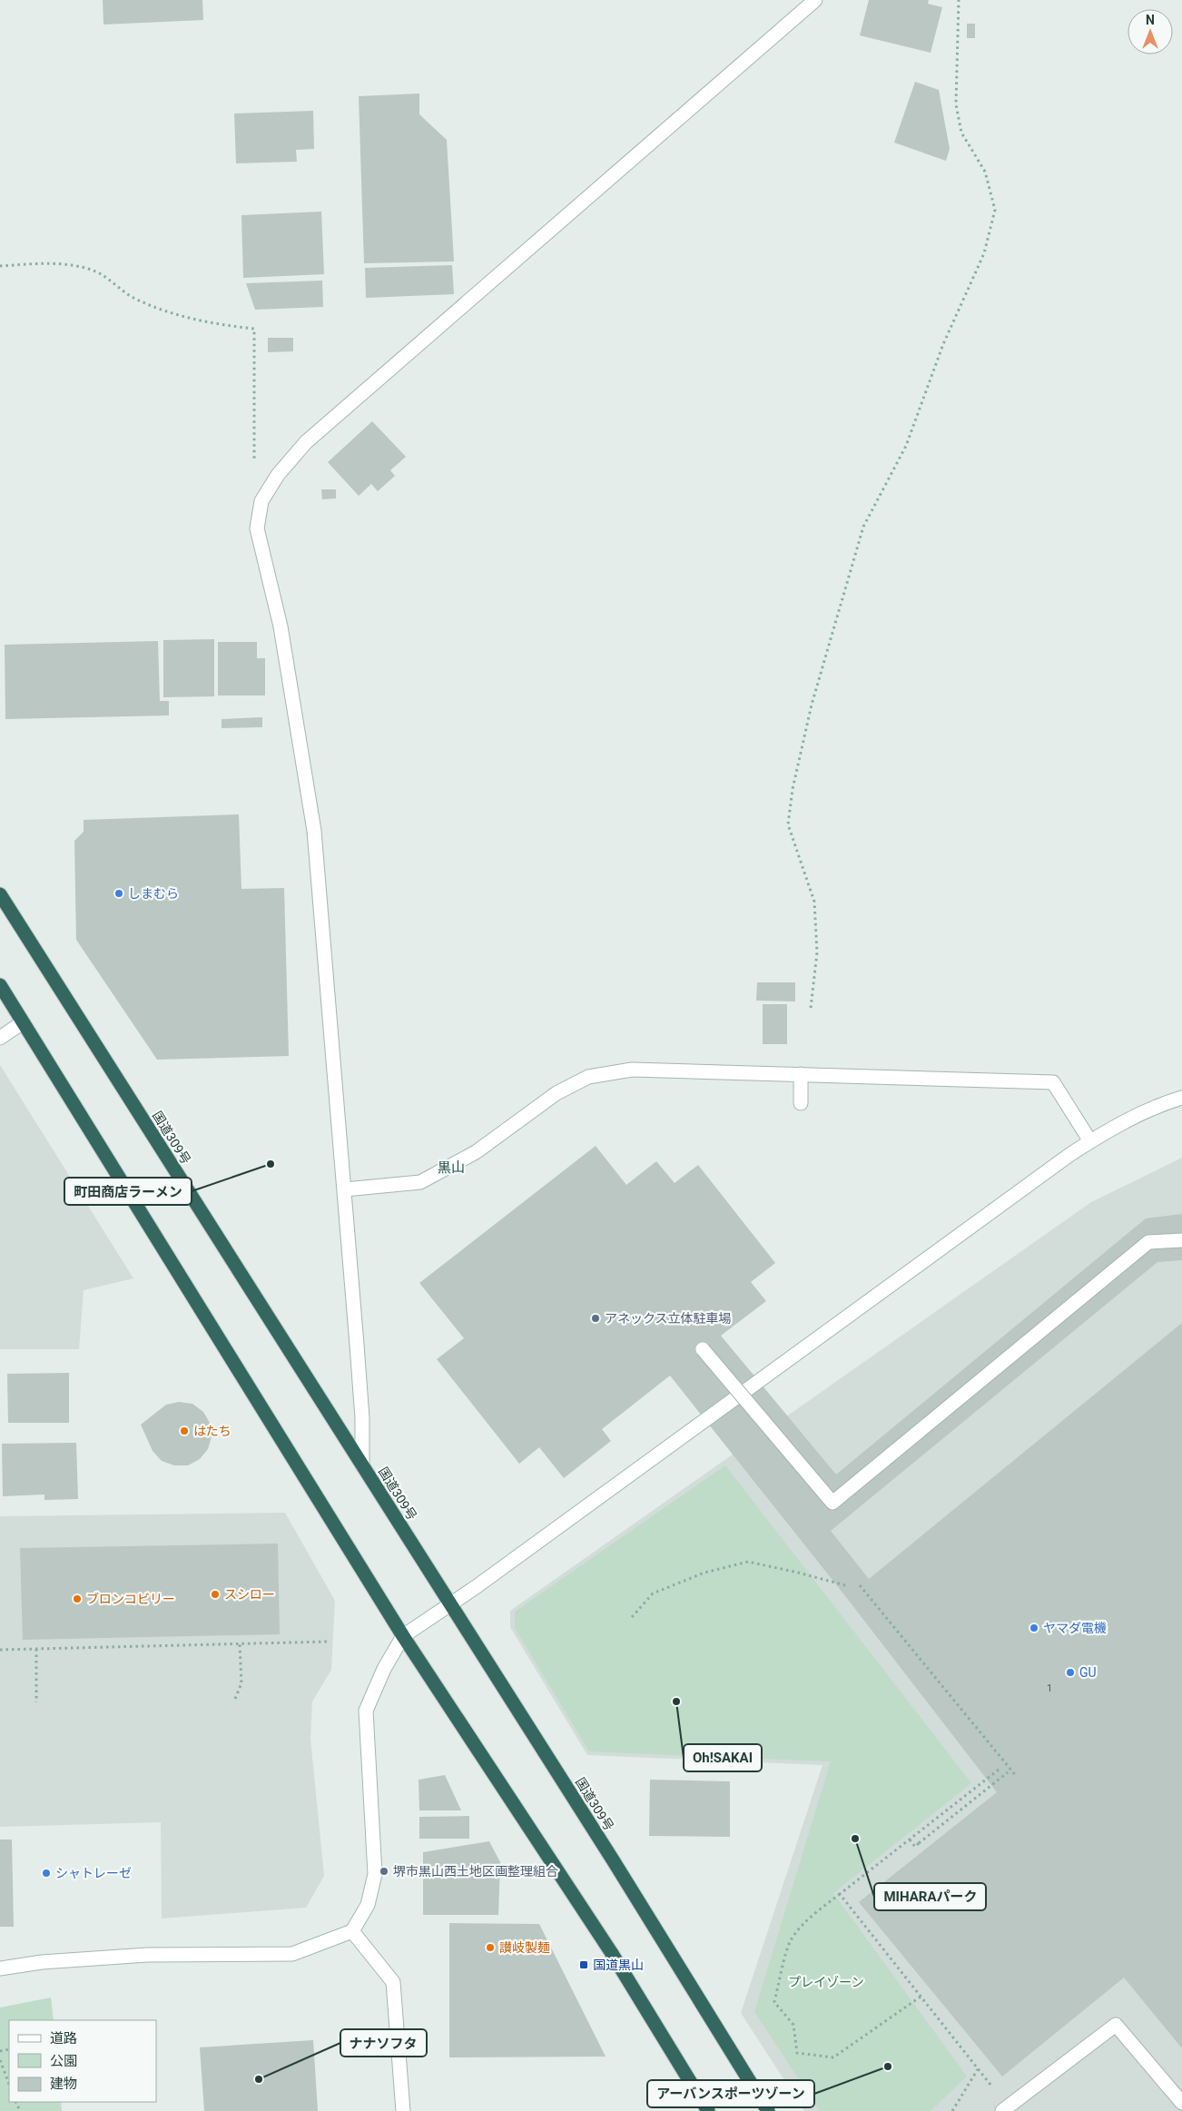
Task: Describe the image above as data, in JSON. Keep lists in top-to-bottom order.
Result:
{
  "streets": {
    "highway": ["国道309号"]
  },
  "districts": ["黒山"],
  "parks": ["プレイゾーン"],
  "places": {
    "other": [
      "しまむら",
      "町田商店ラーメン",
      "アネックス立体駐車場",
      "はたち",
      "スシロー",
      "ブロンコビリー",
      "ヤマダ電機",
      "GU",
      "Oh!SAKAI",
      "MIHARAパーク",
      "堺市黒山西土地区画整理組合",
      "シャトレーゼ",
      "讃岐製麺",
      "アーバンスポーツゾーン",
      "ナナソフタ"
    ],
    "transit": ["国道黒山"]
  },
  "house_numbers": ["1"],
  "legend": ["道路", "公園", "建物"],
  "north": "top"
}
